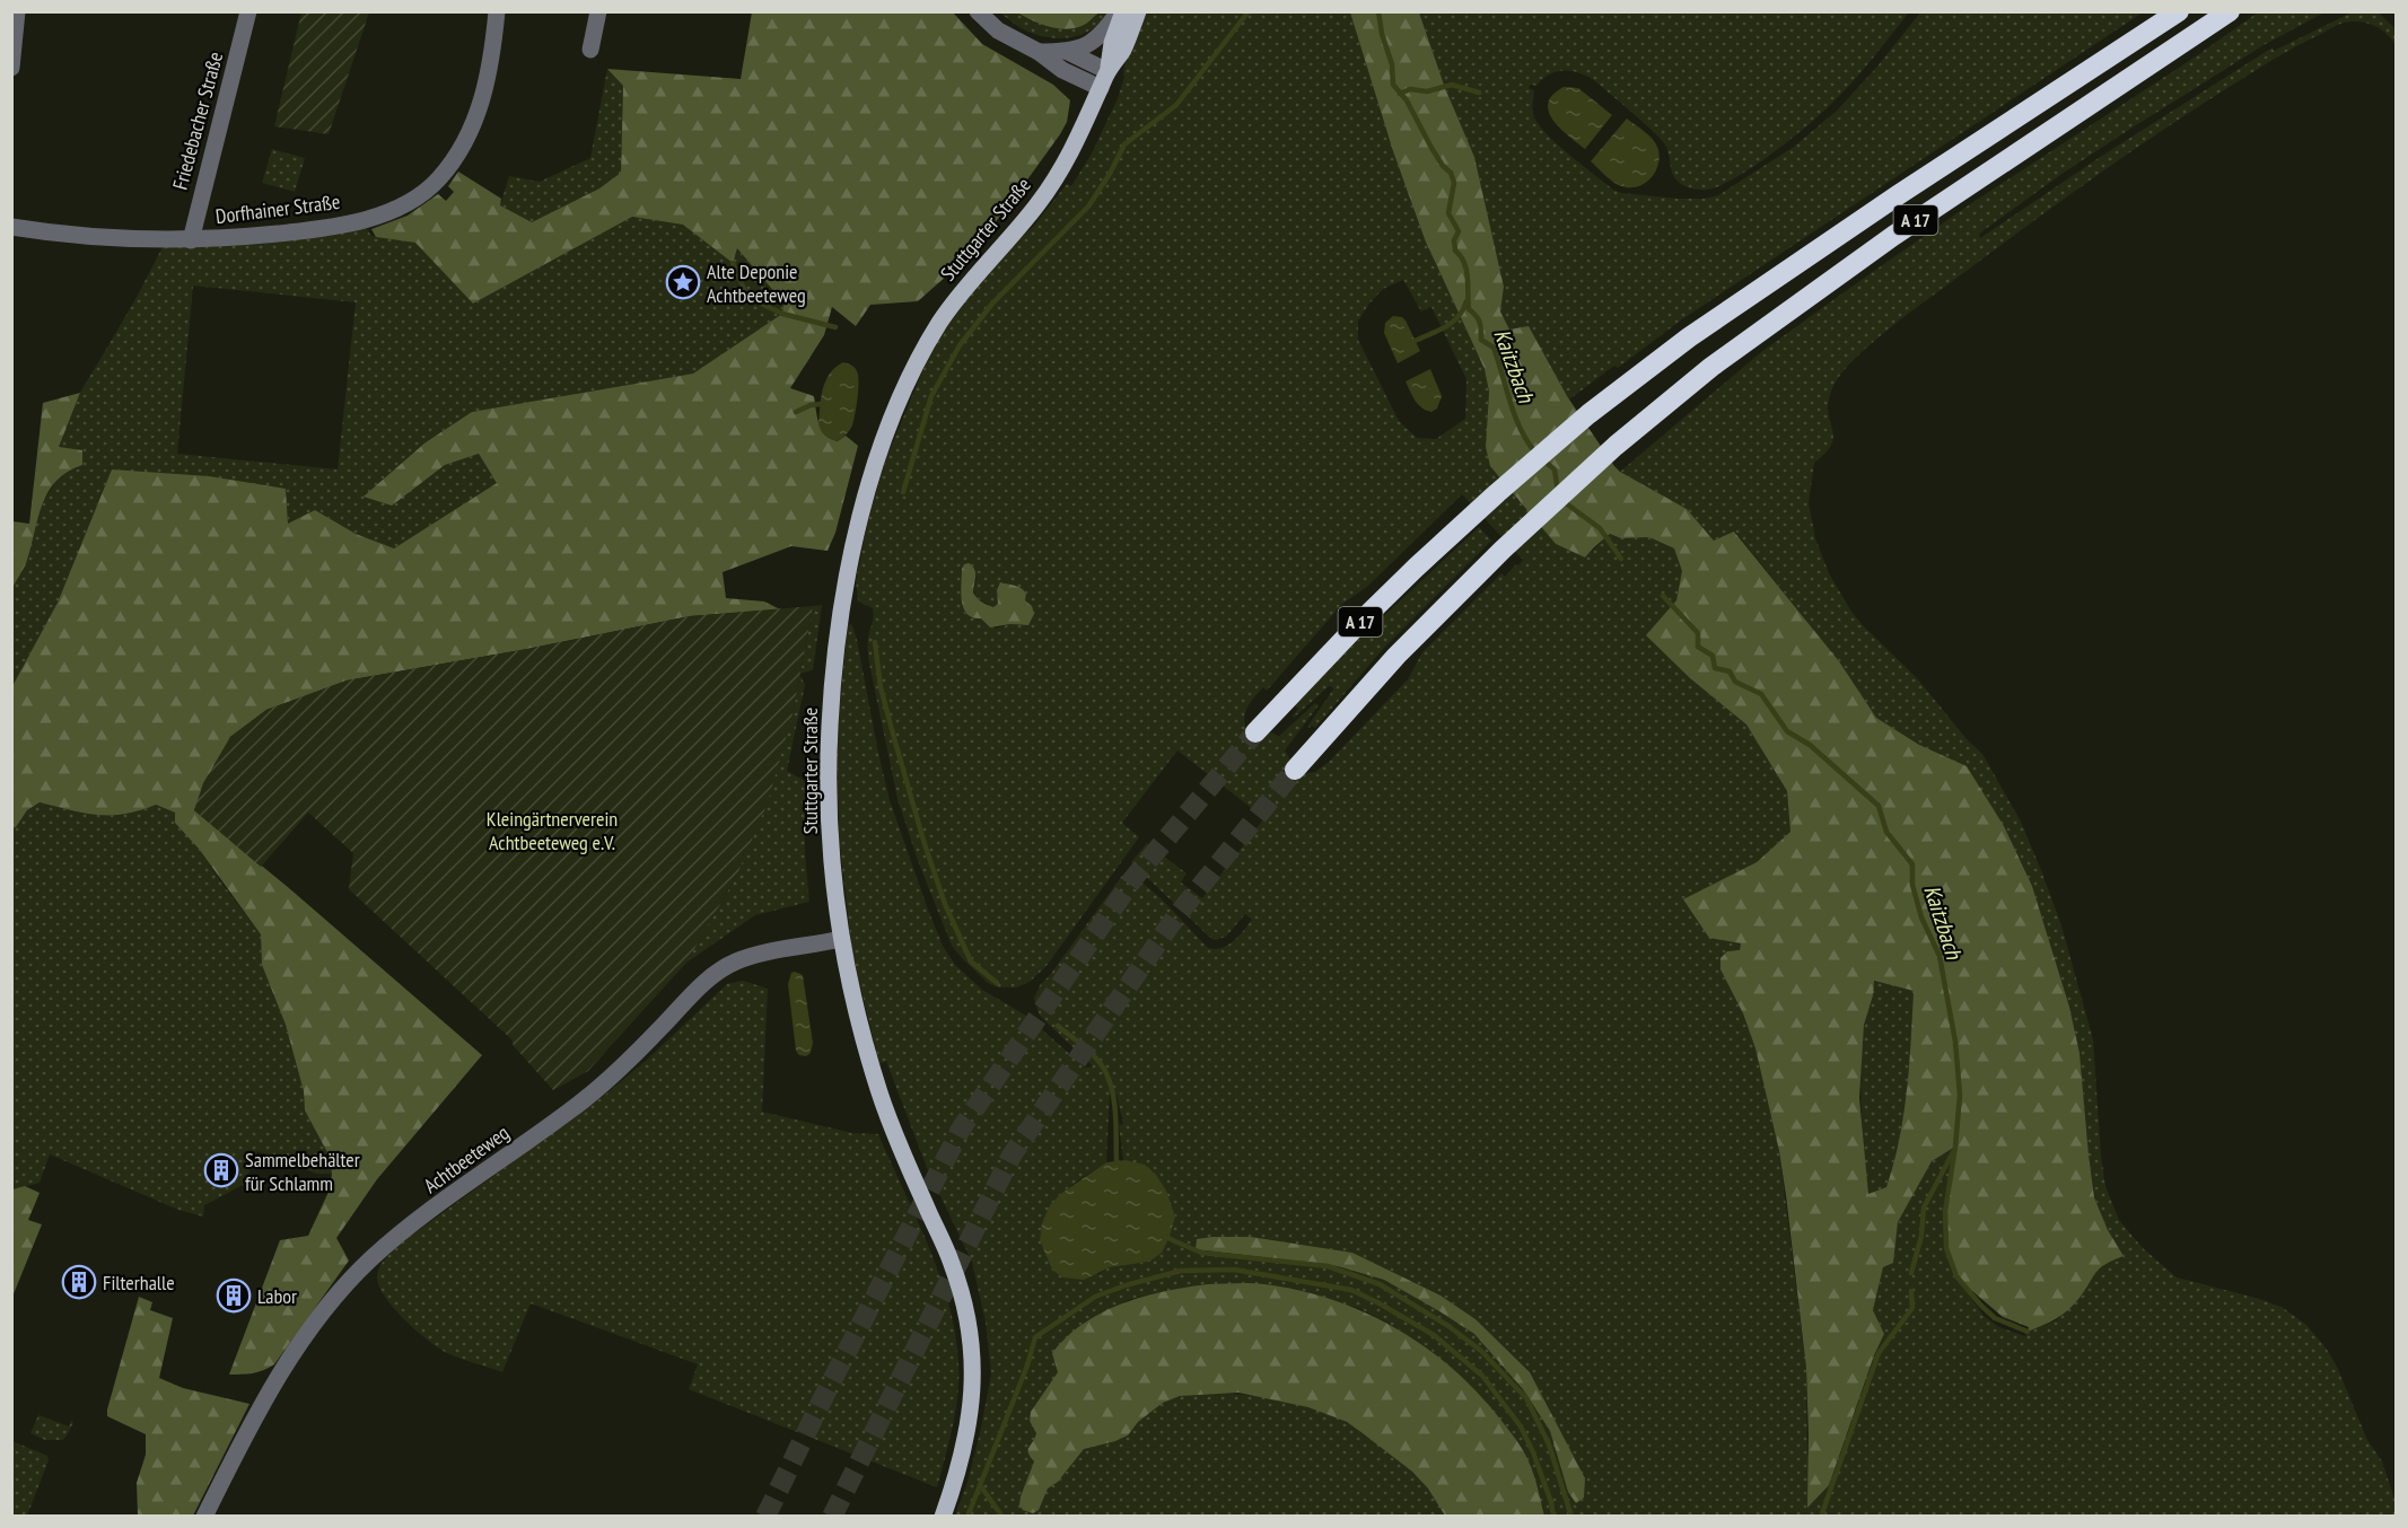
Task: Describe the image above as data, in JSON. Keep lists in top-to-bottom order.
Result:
{
  "streets": {
    "highway": ["A 17"],
    "main road": ["Stuttgarter Straße"],
    "street": ["Friedebacher Straße", "Dorfhainer Straße", "Achtbeeteweg"]
  },
  "crossings": [
    ["Friedebacher Straße", "Dorfhainer Straße"],
    ["Stuttgarter Straße", "Achtbeeteweg"]
  ],
  "water": ["Kaitzbach"],
  "parks": ["Kleingärtnerverein Achtbeeteweg e.V."],
  "places": {
    "place": ["Alte Deponie Achtbeeteweg"],
    "building": ["Sammelbehälter für Schlamm", "Filterhalle", "Labor"]
  }
}
